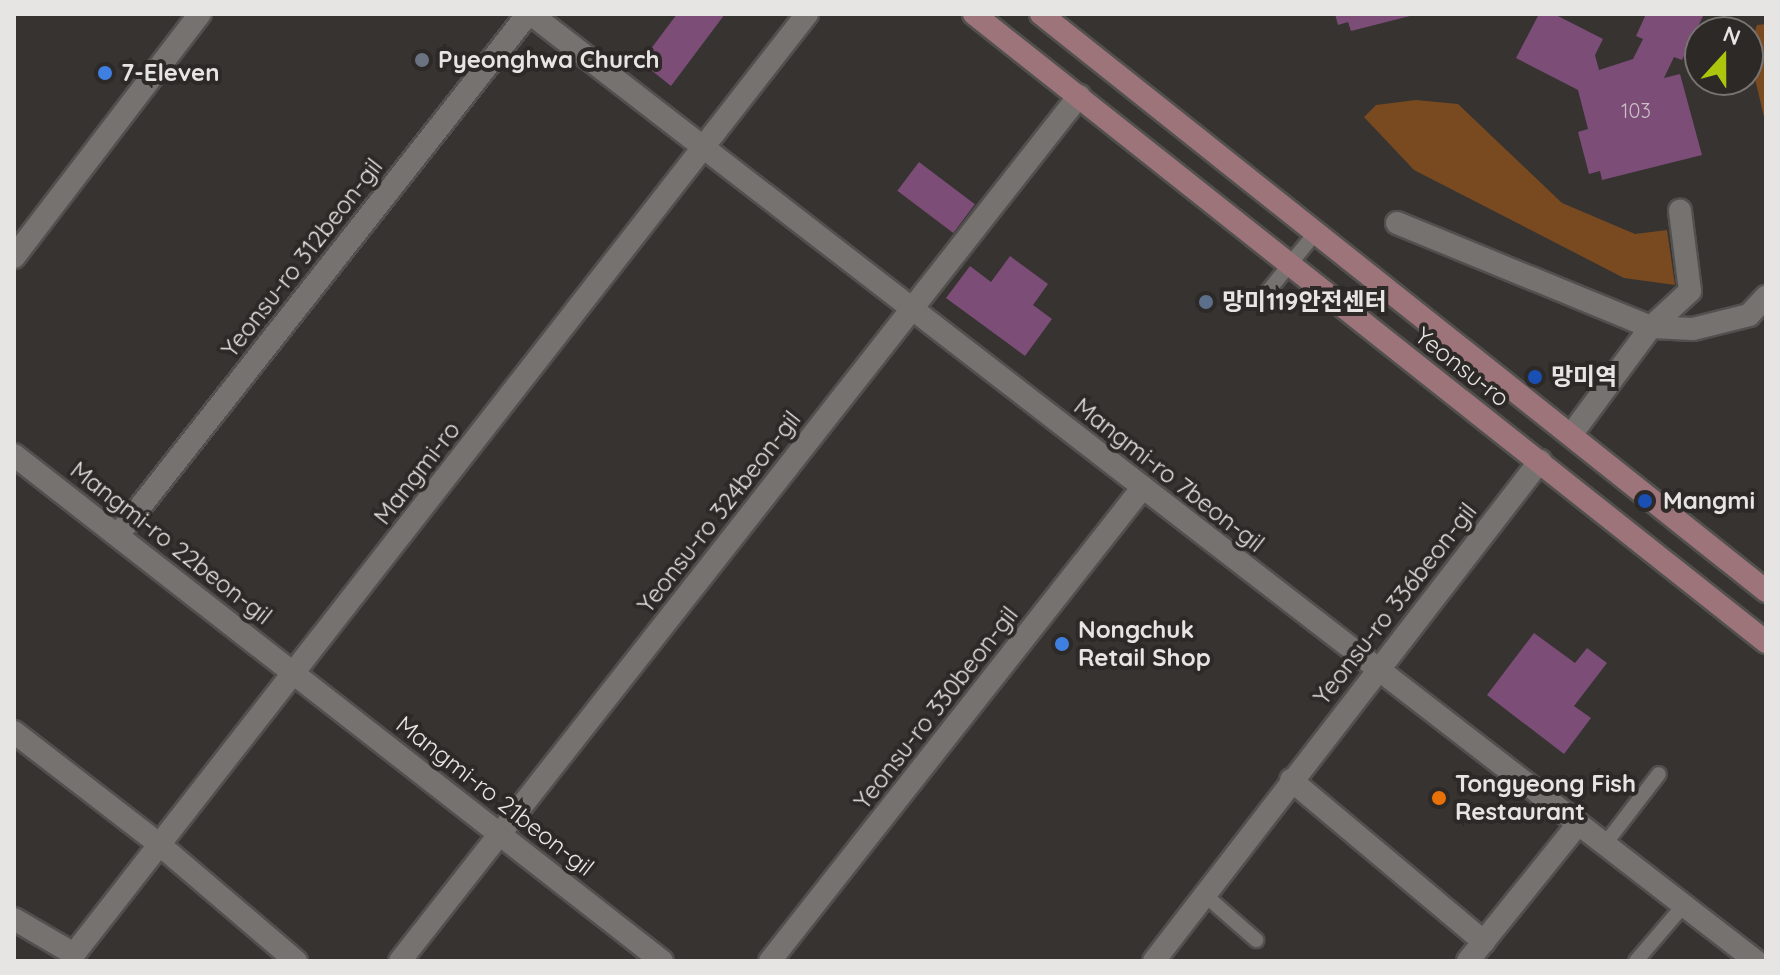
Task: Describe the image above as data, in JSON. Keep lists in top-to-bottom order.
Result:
{
  "streets": {
    "main road": ["Yeonsu-ro"],
    "street": [
      "Yeonsu-ro 312beon-gil",
      "Mangmi-ro",
      "Mangmi-ro 7beon-gil",
      "Yeonsu-ro 324beon-gil",
      "Mangmi-ro 22beon-gil",
      "Yeonsu-ro 336beon-gil",
      "Yeonsu-ro 330beon-gil",
      "Mangmi-ro 21beon-gil"
    ]
  },
  "crossings": [
    ["Yeonsu-ro 312beon-gil", "Mangmi-ro 7beon-gil"],
    ["Yeonsu-ro 312beon-gil", "Mangmi-ro 22beon-gil"],
    ["Yeonsu-ro", "Yeonsu-ro 324beon-gil"],
    ["Yeonsu-ro", "Yeonsu-ro 336beon-gil"],
    ["Mangmi-ro", "Mangmi-ro 7beon-gil"],
    ["Mangmi-ro", "Mangmi-ro 22beon-gil"],
    ["Mangmi-ro", "Mangmi-ro 21beon-gil"],
    ["Mangmi-ro 7beon-gil", "Yeonsu-ro 324beon-gil"],
    ["Mangmi-ro 7beon-gil", "Yeonsu-ro 336beon-gil"],
    ["Mangmi-ro 7beon-gil", "Yeonsu-ro 330beon-gil"],
    ["Yeonsu-ro 324beon-gil", "Mangmi-ro 21beon-gil"],
    ["Mangmi-ro 22beon-gil", "Mangmi-ro 21beon-gil"]
  ],
  "places": [
    "Pyeonghwa Church",
    "7-Eleven",
    "망미119안전센터",
    "망미역",
    "Mangmi",
    "Nongchuk Retail Shop",
    "Tongyeong Fish Restaurant"
  ],
  "house_numbers": ["103"],
  "north": "top"
}
